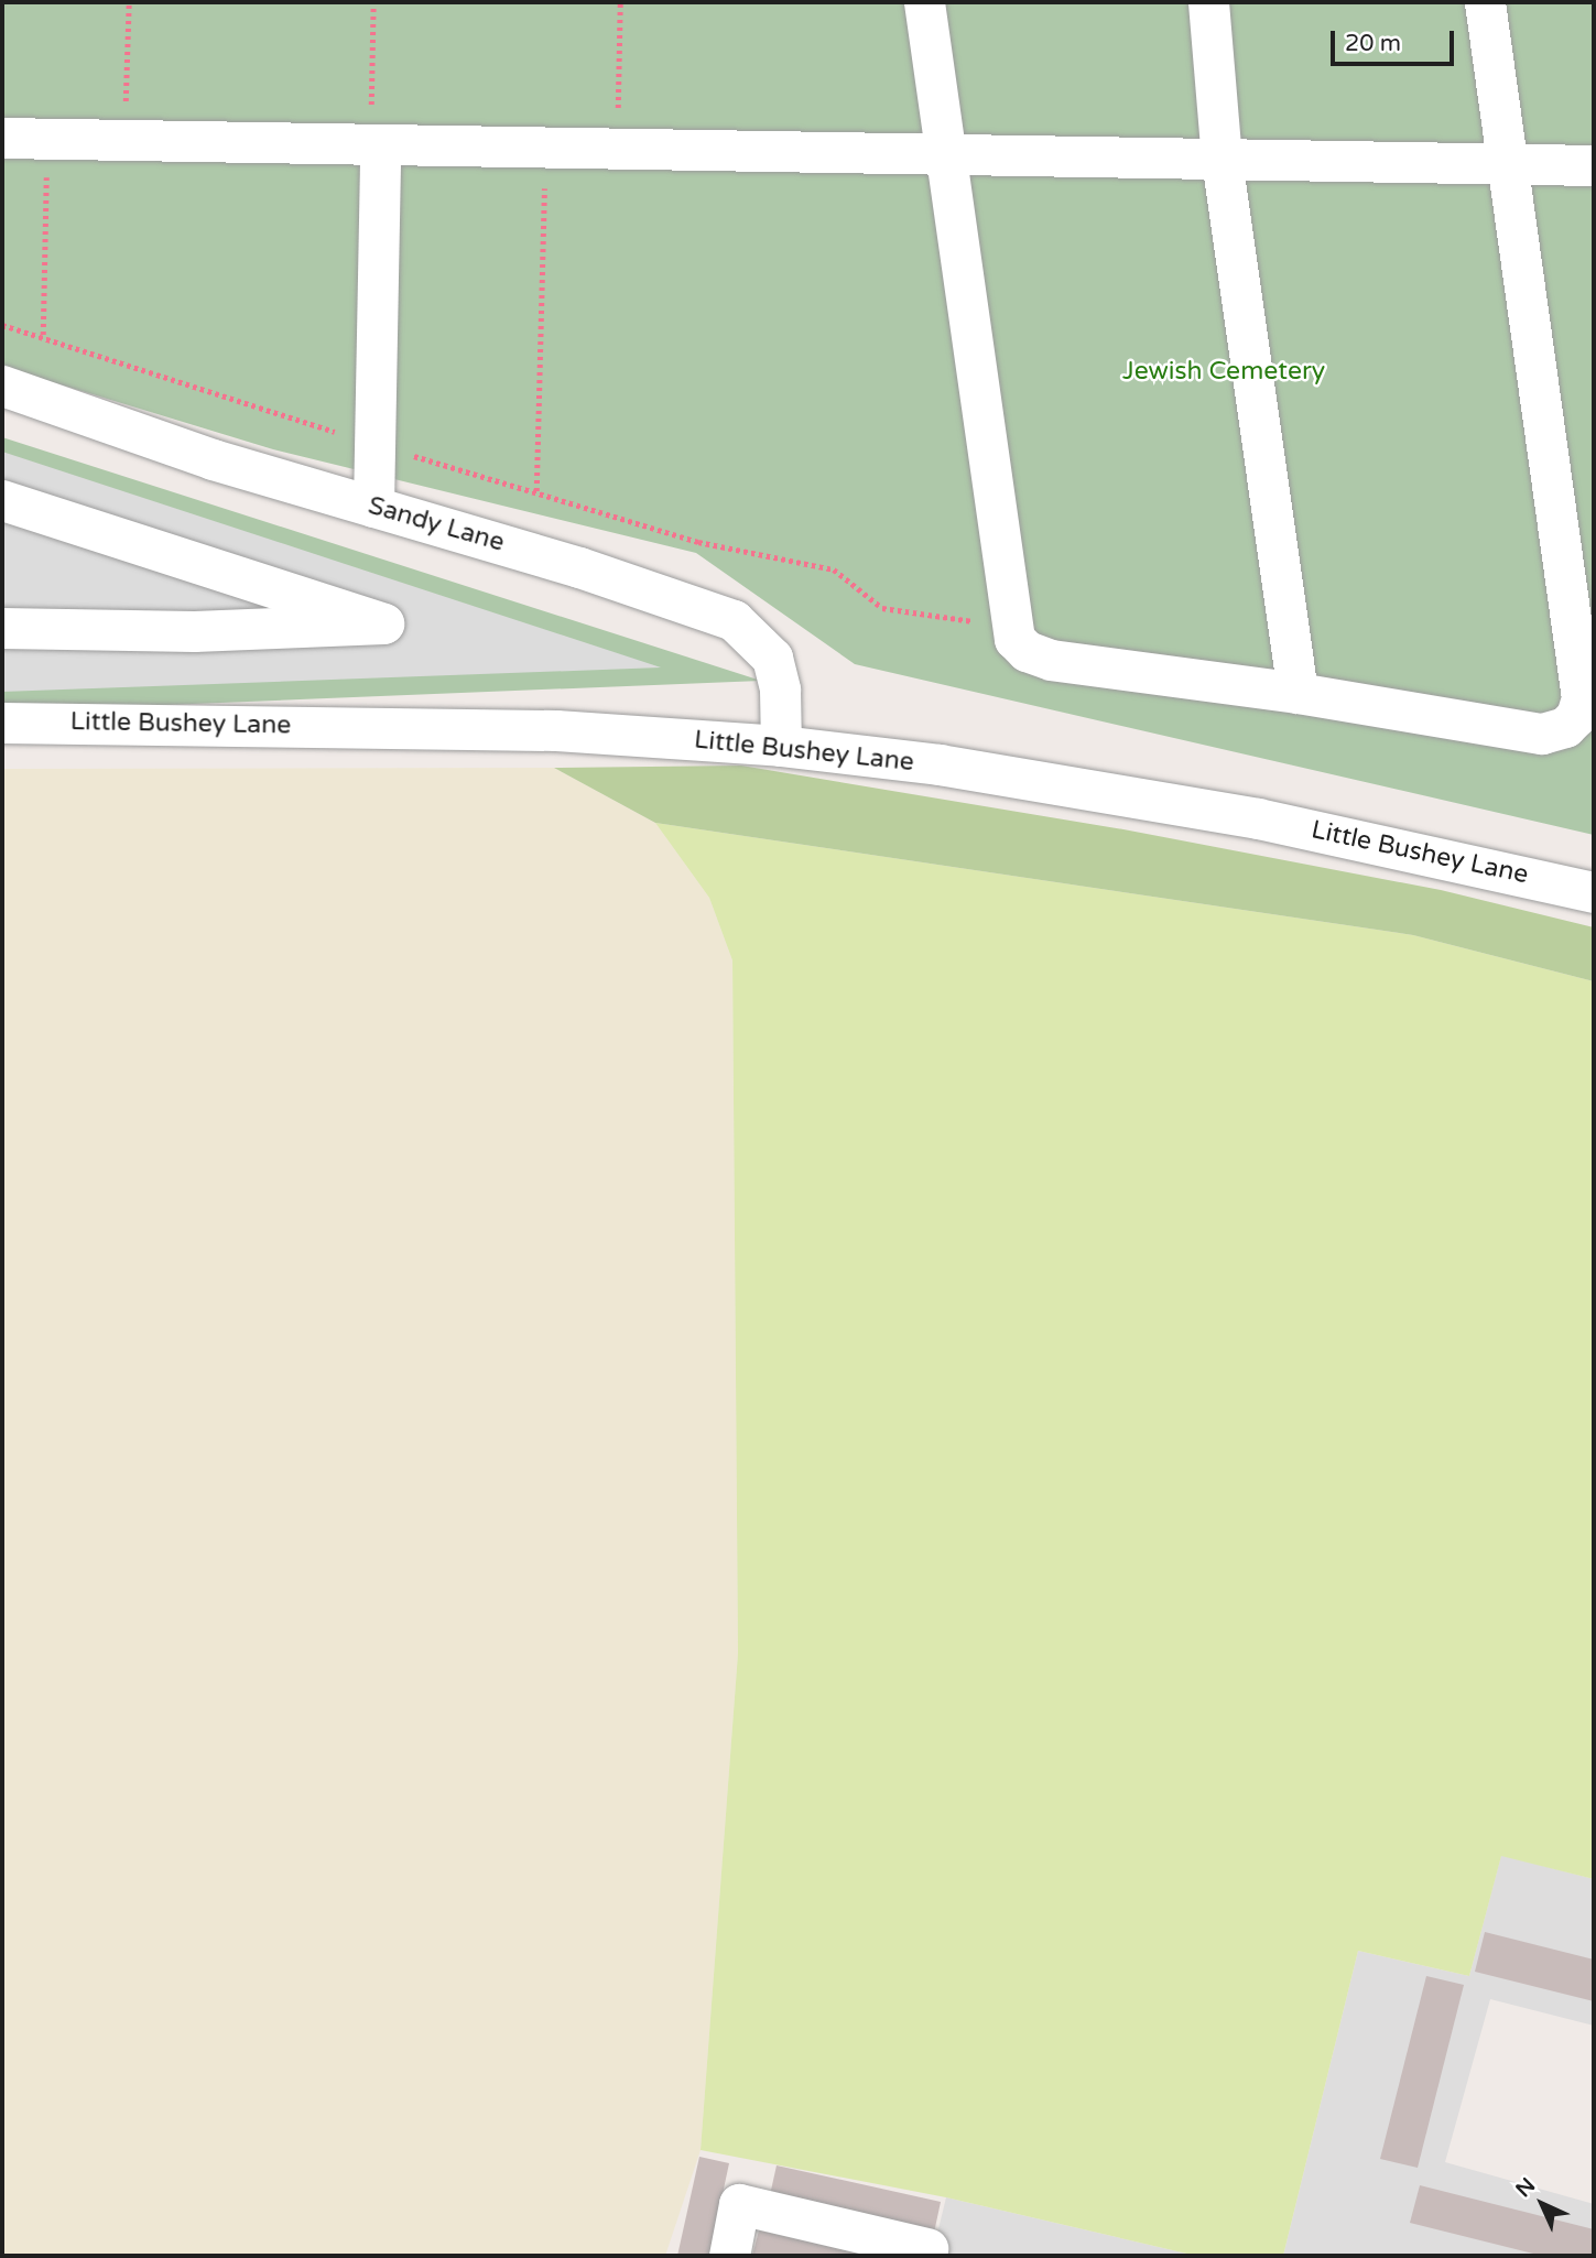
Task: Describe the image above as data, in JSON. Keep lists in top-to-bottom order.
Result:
{
  "streets": {
    "street": ["Sandy Lane", "Little Bushey Lane"]
  },
  "crossings": [
    ["Sandy Lane", "Little Bushey Lane"]
  ],
  "parks": ["Jewish Cemetery"],
  "scale_bar": "20 m",
  "north": "top left"
}
